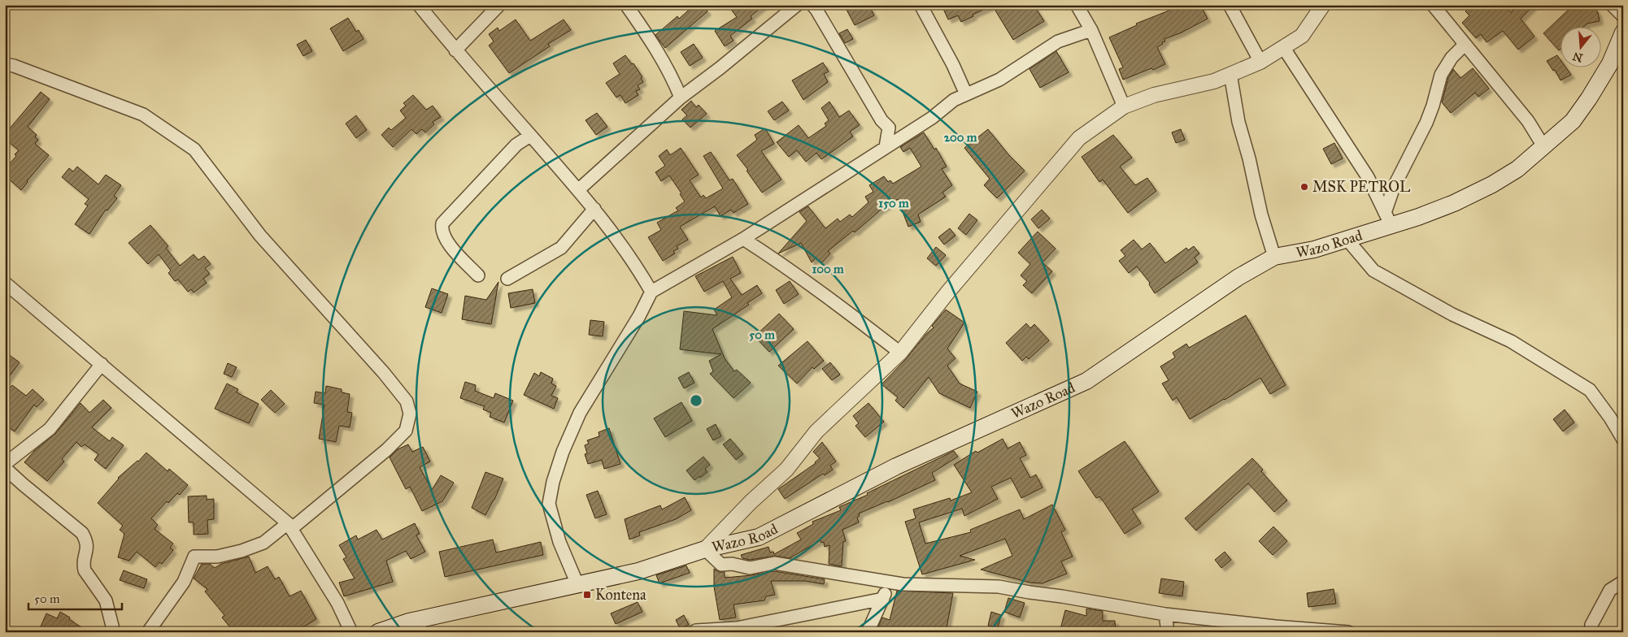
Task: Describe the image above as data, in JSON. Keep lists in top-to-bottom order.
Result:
{
  "streets": {
    "main road": ["Wazo Road"]
  },
  "places": {
    "other": ["MSK PETROL"],
    "transit": ["Kontena"]
  },
  "scale_bar": "50 m",
  "north": "bottom",
  "rings": [
    "200 m",
    "150 m",
    "100 m",
    "50 m"
  ]
}
